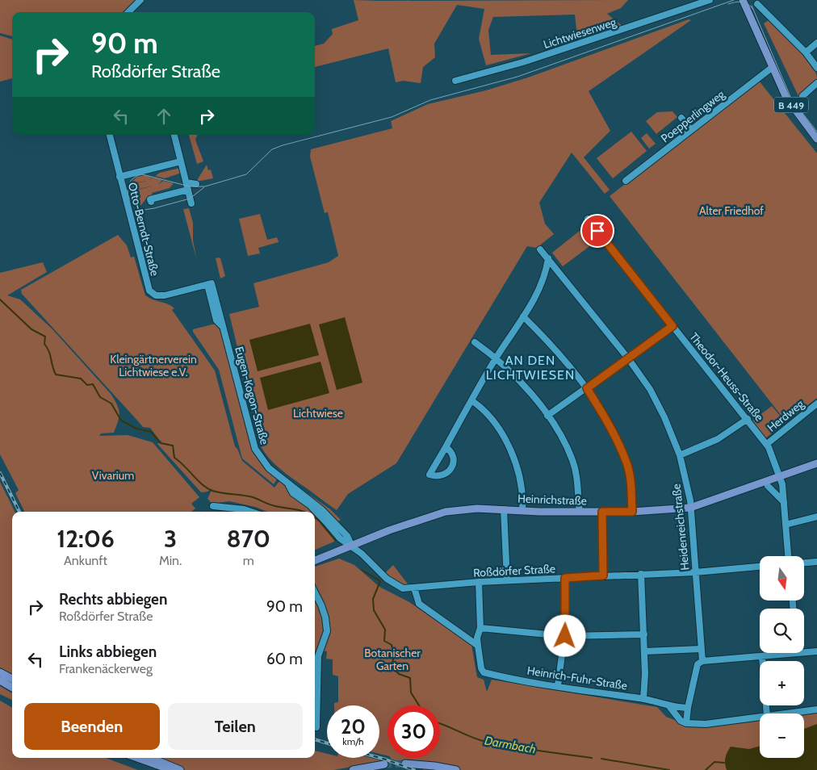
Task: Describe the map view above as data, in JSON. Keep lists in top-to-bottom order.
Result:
{
  "streets": {
    "main road": ["B 449", "Heinrichstraße"],
    "street": [
      "Lichtwiesenweg",
      "Poepperlingweg",
      "Otto-Berndt-Straße",
      "Theodor-Heuss-Straße",
      "Eugen-Kogon-Straße",
      "Herdweg",
      "Heidenreichstraße",
      "Roßdörfer Straße",
      "Heinrich-Fuhr-Straße"
    ]
  },
  "crossings": [
    ["B 449", "Poepperlingweg"],
    ["Otto-Berndt-Straße", "Eugen-Kogon-Straße"],
    ["Theodor-Heuss-Straße", "Herdweg"],
    ["Theodor-Heuss-Straße", "Heinrichstraße"],
    ["Eugen-Kogon-Straße", "Heinrichstraße"],
    ["Eugen-Kogon-Straße", "Roßdörfer Straße"],
    ["Heinrichstraße", "Heidenreichstraße"],
    ["Heinrichstraße", "Roßdörfer Straße"],
    ["Heidenreichstraße", "Roßdörfer Straße"]
  ],
  "districts": ["AN DEN LICHTWIESEN"],
  "water": ["Darmbach"],
  "parks": [
    "Alter Friedhof",
    "Kleingärtnerverein Lichtwiese e.V.",
    "Lichtwiese",
    "Vivarium",
    "Botanischer Garten"
  ],
  "north": "bottom",
  "page": {
    "turn": ["90 m", "Roßdörfer Straße"],
    "eta": [
      "12:06",
      "Ankunft",
      "3",
      "Min.",
      "870",
      "m"
    ],
    "map_buttons": ["+", "−"],
    "list": [
      {
        "name": "Rechts abbiegen",
        "note": "Roßdörfer Straße",
        "value": "90 m"
      },
      {
        "name": "Links abbiegen",
        "note": "Frankenäckerweg",
        "value": "60 m"
      }
    ],
    "buttons": ["Beenden", "Teilen"],
    "speed": "20 km/h",
    "limit": "30"
  }
}
